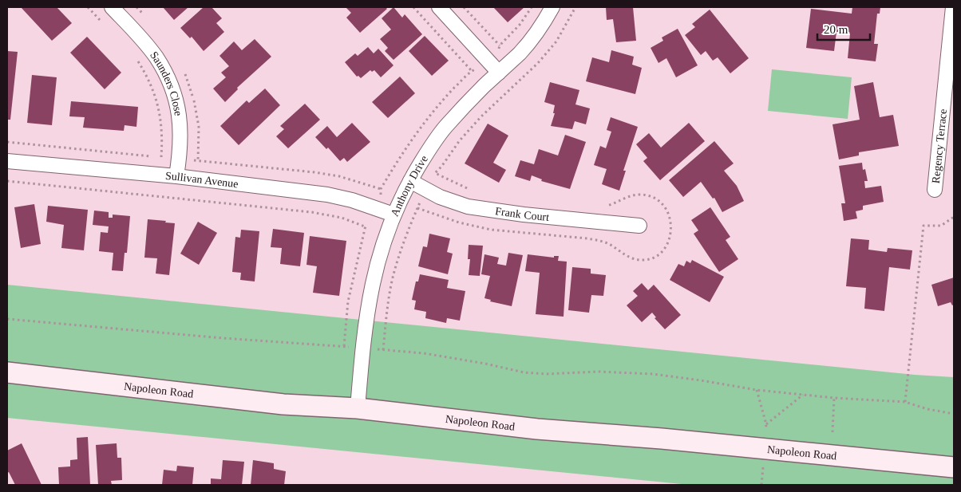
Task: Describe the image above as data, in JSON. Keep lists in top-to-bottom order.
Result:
{
  "streets": {
    "main road": ["Napoleon Road"],
    "street": [
      "Saunders Close",
      "Regency Terrace",
      "Sullivan Avenue",
      "Anthony Drive",
      "Frank Court"
    ]
  },
  "crossings": [
    ["Saunders Close", "Sullivan Avenue"],
    ["Sullivan Avenue", "Anthony Drive"],
    ["Anthony Drive", "Frank Court"],
    ["Anthony Drive", "Napoleon Road"]
  ],
  "scale_bar": "20 m"
}
